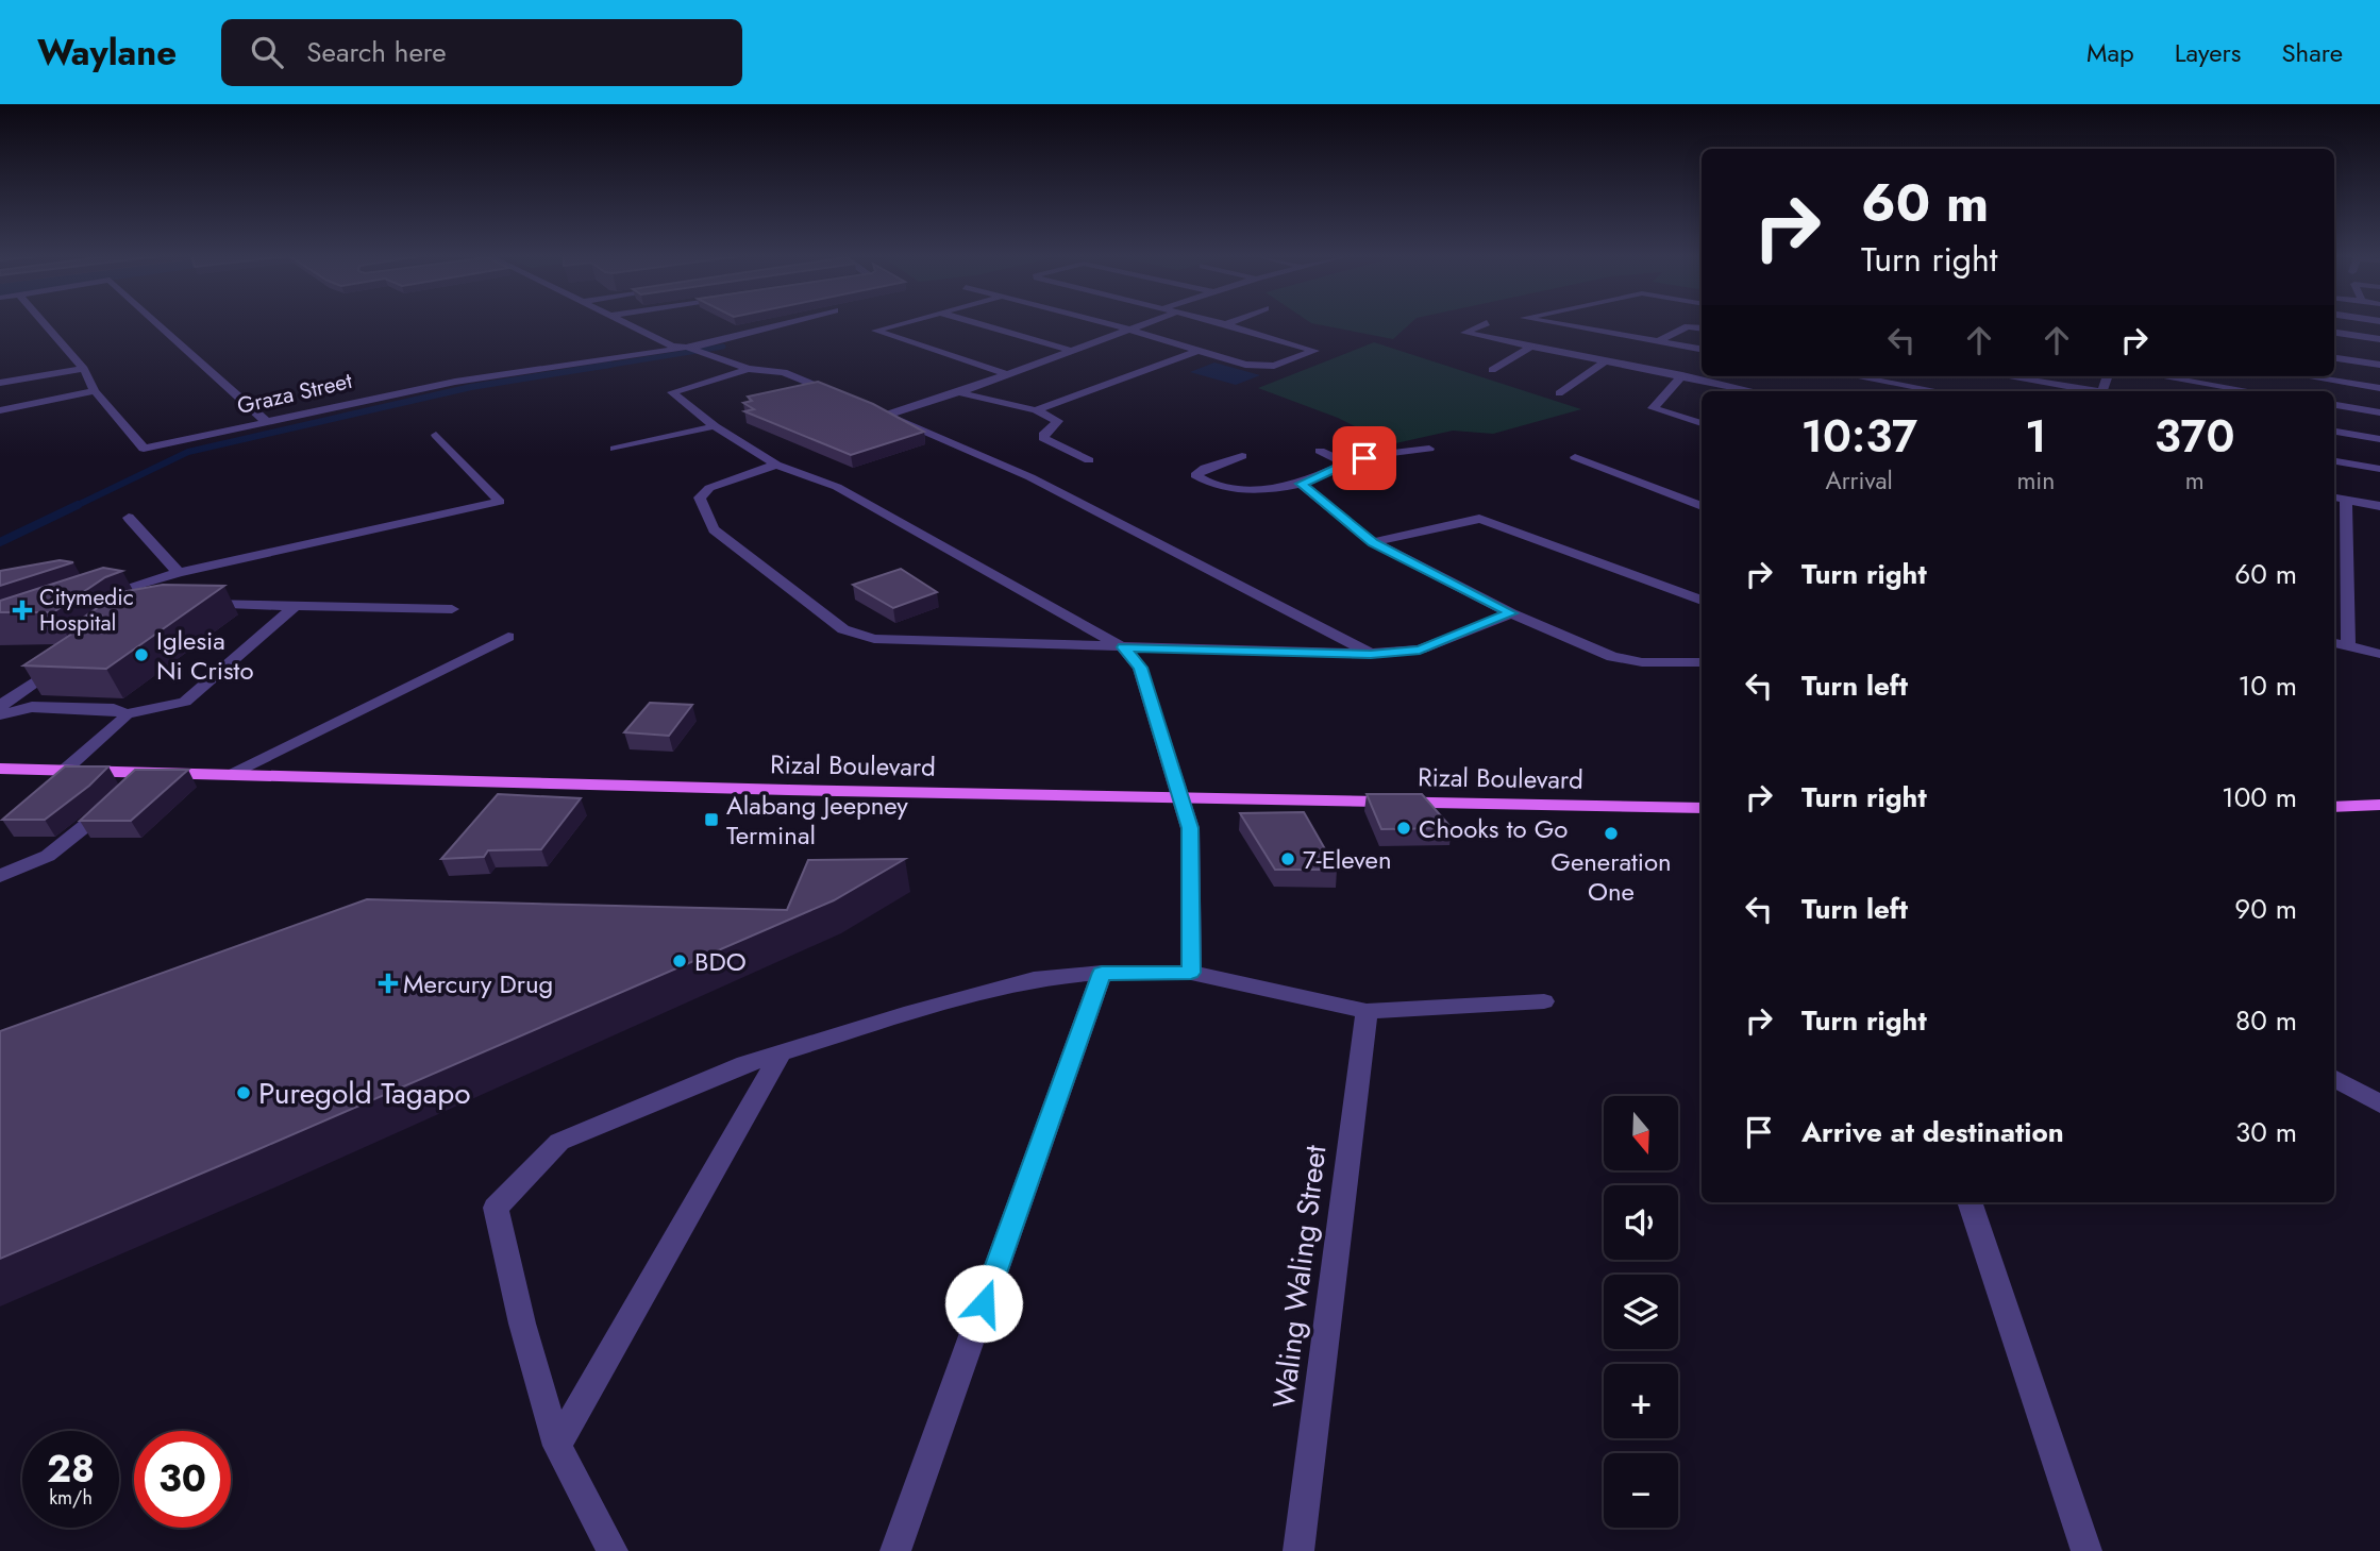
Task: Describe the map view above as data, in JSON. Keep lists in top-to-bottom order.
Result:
{
  "streets": {
    "main road": ["Rizal Boulevard"],
    "street": ["Graza Street", "Waling Waling Street"]
  },
  "places": {
    "health": ["Citymedic Hospital", "Mercury Drug"],
    "other": [
      "Iglesia Ni Cristo",
      "Chooks to Go",
      "Generation One",
      "7-Eleven",
      "BDO",
      "Puregold Tagapo"
    ],
    "transit": ["Alabang Jeepney Terminal"]
  },
  "north": "bottom",
  "page": {
    "header": "Waylane",
    "search": "Search here",
    "nav": ["Map", "Layers", "Share"],
    "turn": ["60 m", "Turn right"],
    "eta": [
      "10:37",
      "Arrival",
      "1",
      "min",
      "370",
      "m"
    ],
    "list": [
      {
        "name": "Turn right",
        "value": "60 m"
      },
      {
        "name": "Turn left",
        "value": "10 m"
      },
      {
        "name": "Turn right",
        "value": "100 m"
      },
      {
        "name": "Turn left",
        "value": "90 m"
      },
      {
        "name": "Turn right",
        "value": "80 m"
      },
      {
        "name": "Arrive at destination",
        "value": "30 m"
      }
    ],
    "map_buttons": ["+", "−"],
    "speed": "28 km/h",
    "limit": "30"
  }
}
